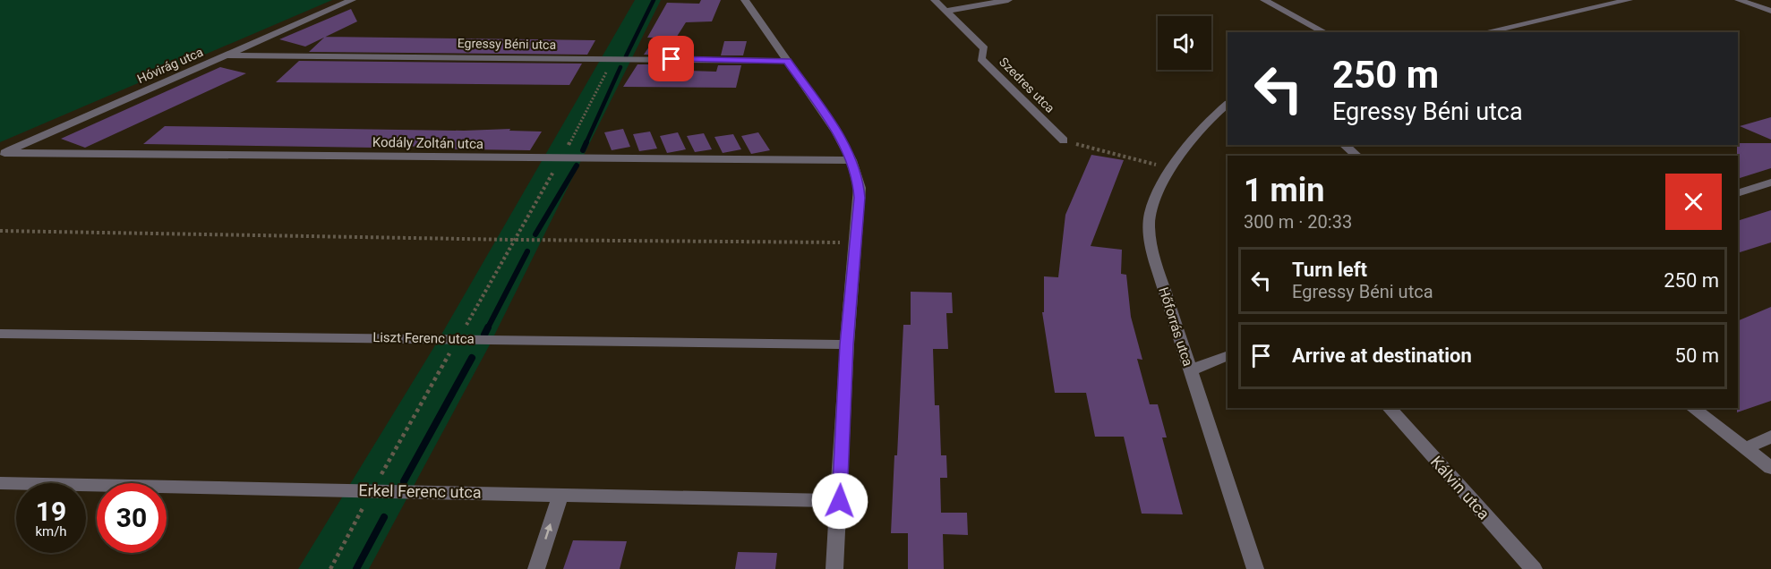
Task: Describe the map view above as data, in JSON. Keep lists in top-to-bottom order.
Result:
{
  "streets": {
    "street": [
      "Egressy Béni utca",
      "Hóvirág utca",
      "Szedres utca",
      "Kodály Zoltán utca",
      "Hőforrás utca",
      "Liszt Ferenc utca",
      "Kálvin utca",
      "Erkel Ferenc utca"
    ]
  },
  "crossings": [
    ["Egressy Béni utca", "Hóvirág utca"],
    ["Hóvirág utca", "Kodály Zoltán utca"]
  ],
  "page": {
    "turn": ["250 m", "Egressy Béni utca"],
    "heading": ["1 min", "300 m · 20:33"],
    "list": [
      {
        "name": "Turn left",
        "note": "Egressy Béni utca",
        "value": "250 m"
      },
      {
        "name": "Arrive at destination",
        "value": "50 m"
      }
    ],
    "speed": "19 km/h",
    "limit": "30"
  }
}
